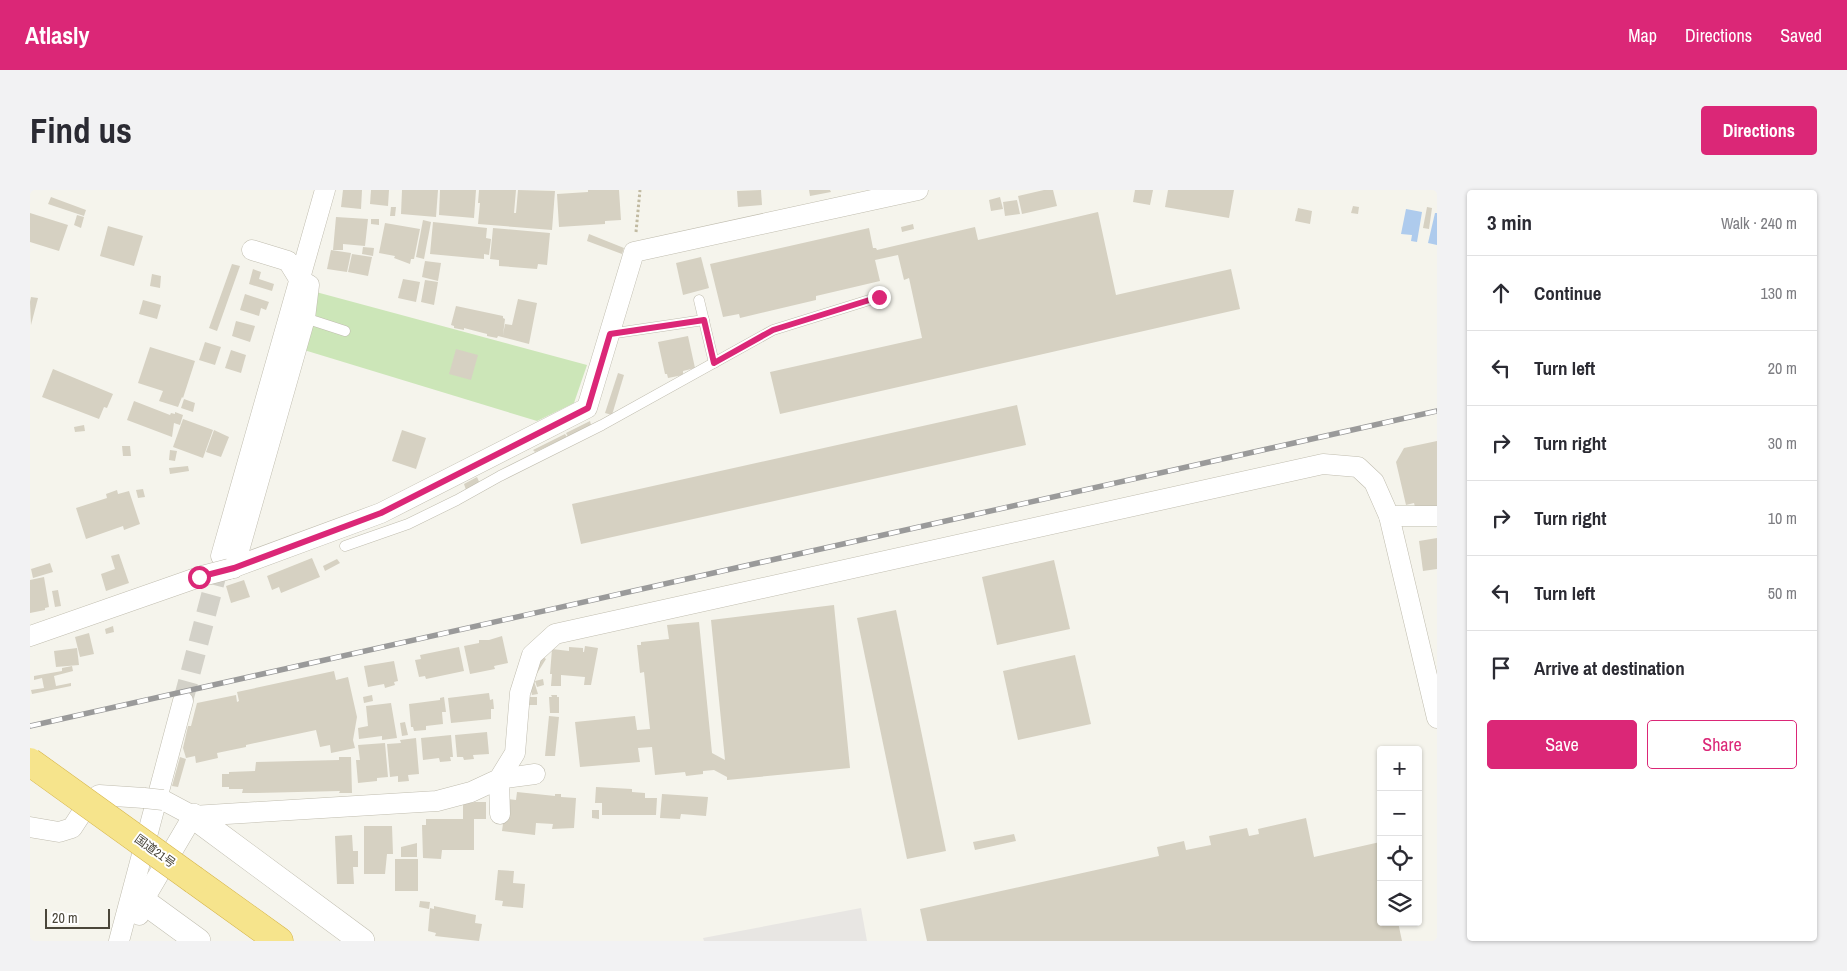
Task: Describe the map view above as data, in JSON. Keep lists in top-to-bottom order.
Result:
{
  "streets": {
    "highway": ["国道21号"]
  },
  "scale_bar": "20 m",
  "page": {
    "header": "Atlasly",
    "nav": ["Map", "Directions", "Saved"],
    "buttons": [
      "Directions",
      ["Save", "Share"]
    ],
    "title": "Find us",
    "heading": ["3 min", "Walk · 240 m"],
    "list": [
      ["Continue", "130 m"],
      ["Turn left", "20 m"],
      ["Turn right", "30 m"],
      ["Turn right", "10 m"],
      ["Turn left", "50 m"],
      "Arrive at destination"
    ],
    "map_buttons": ["+", "−"],
    "scale": "20 m"
  }
}
